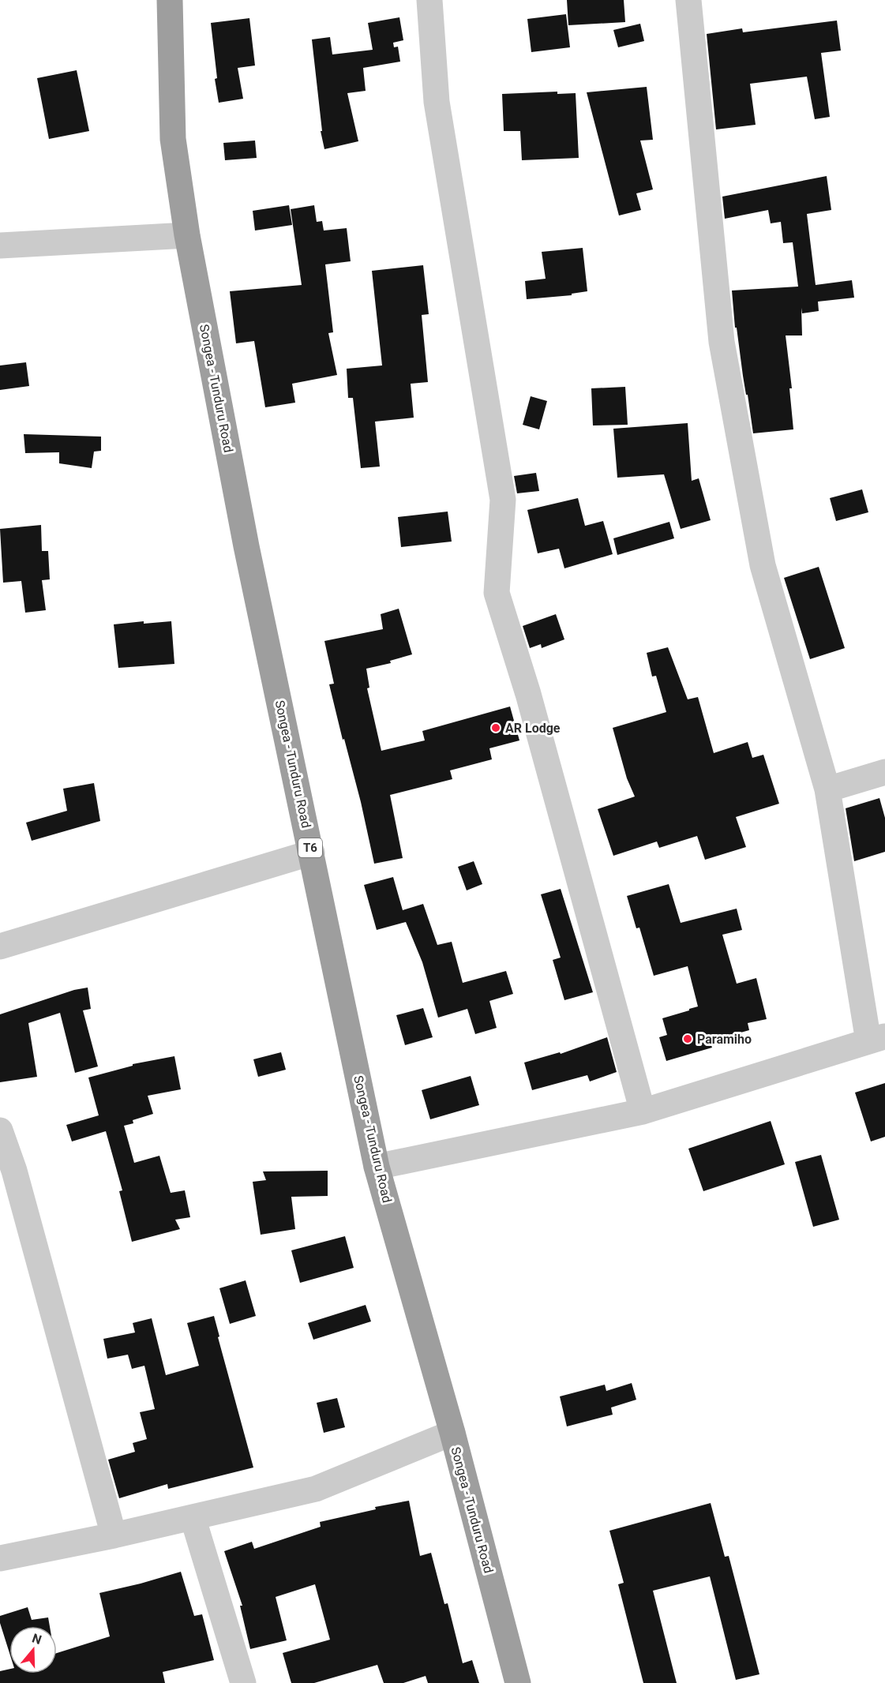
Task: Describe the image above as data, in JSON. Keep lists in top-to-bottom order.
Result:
{
  "streets": {
    "highway": ["Songea - Tunduru Road", "T6"]
  },
  "places": ["AR Lodge", "Paramiho"],
  "north": "top"
}
